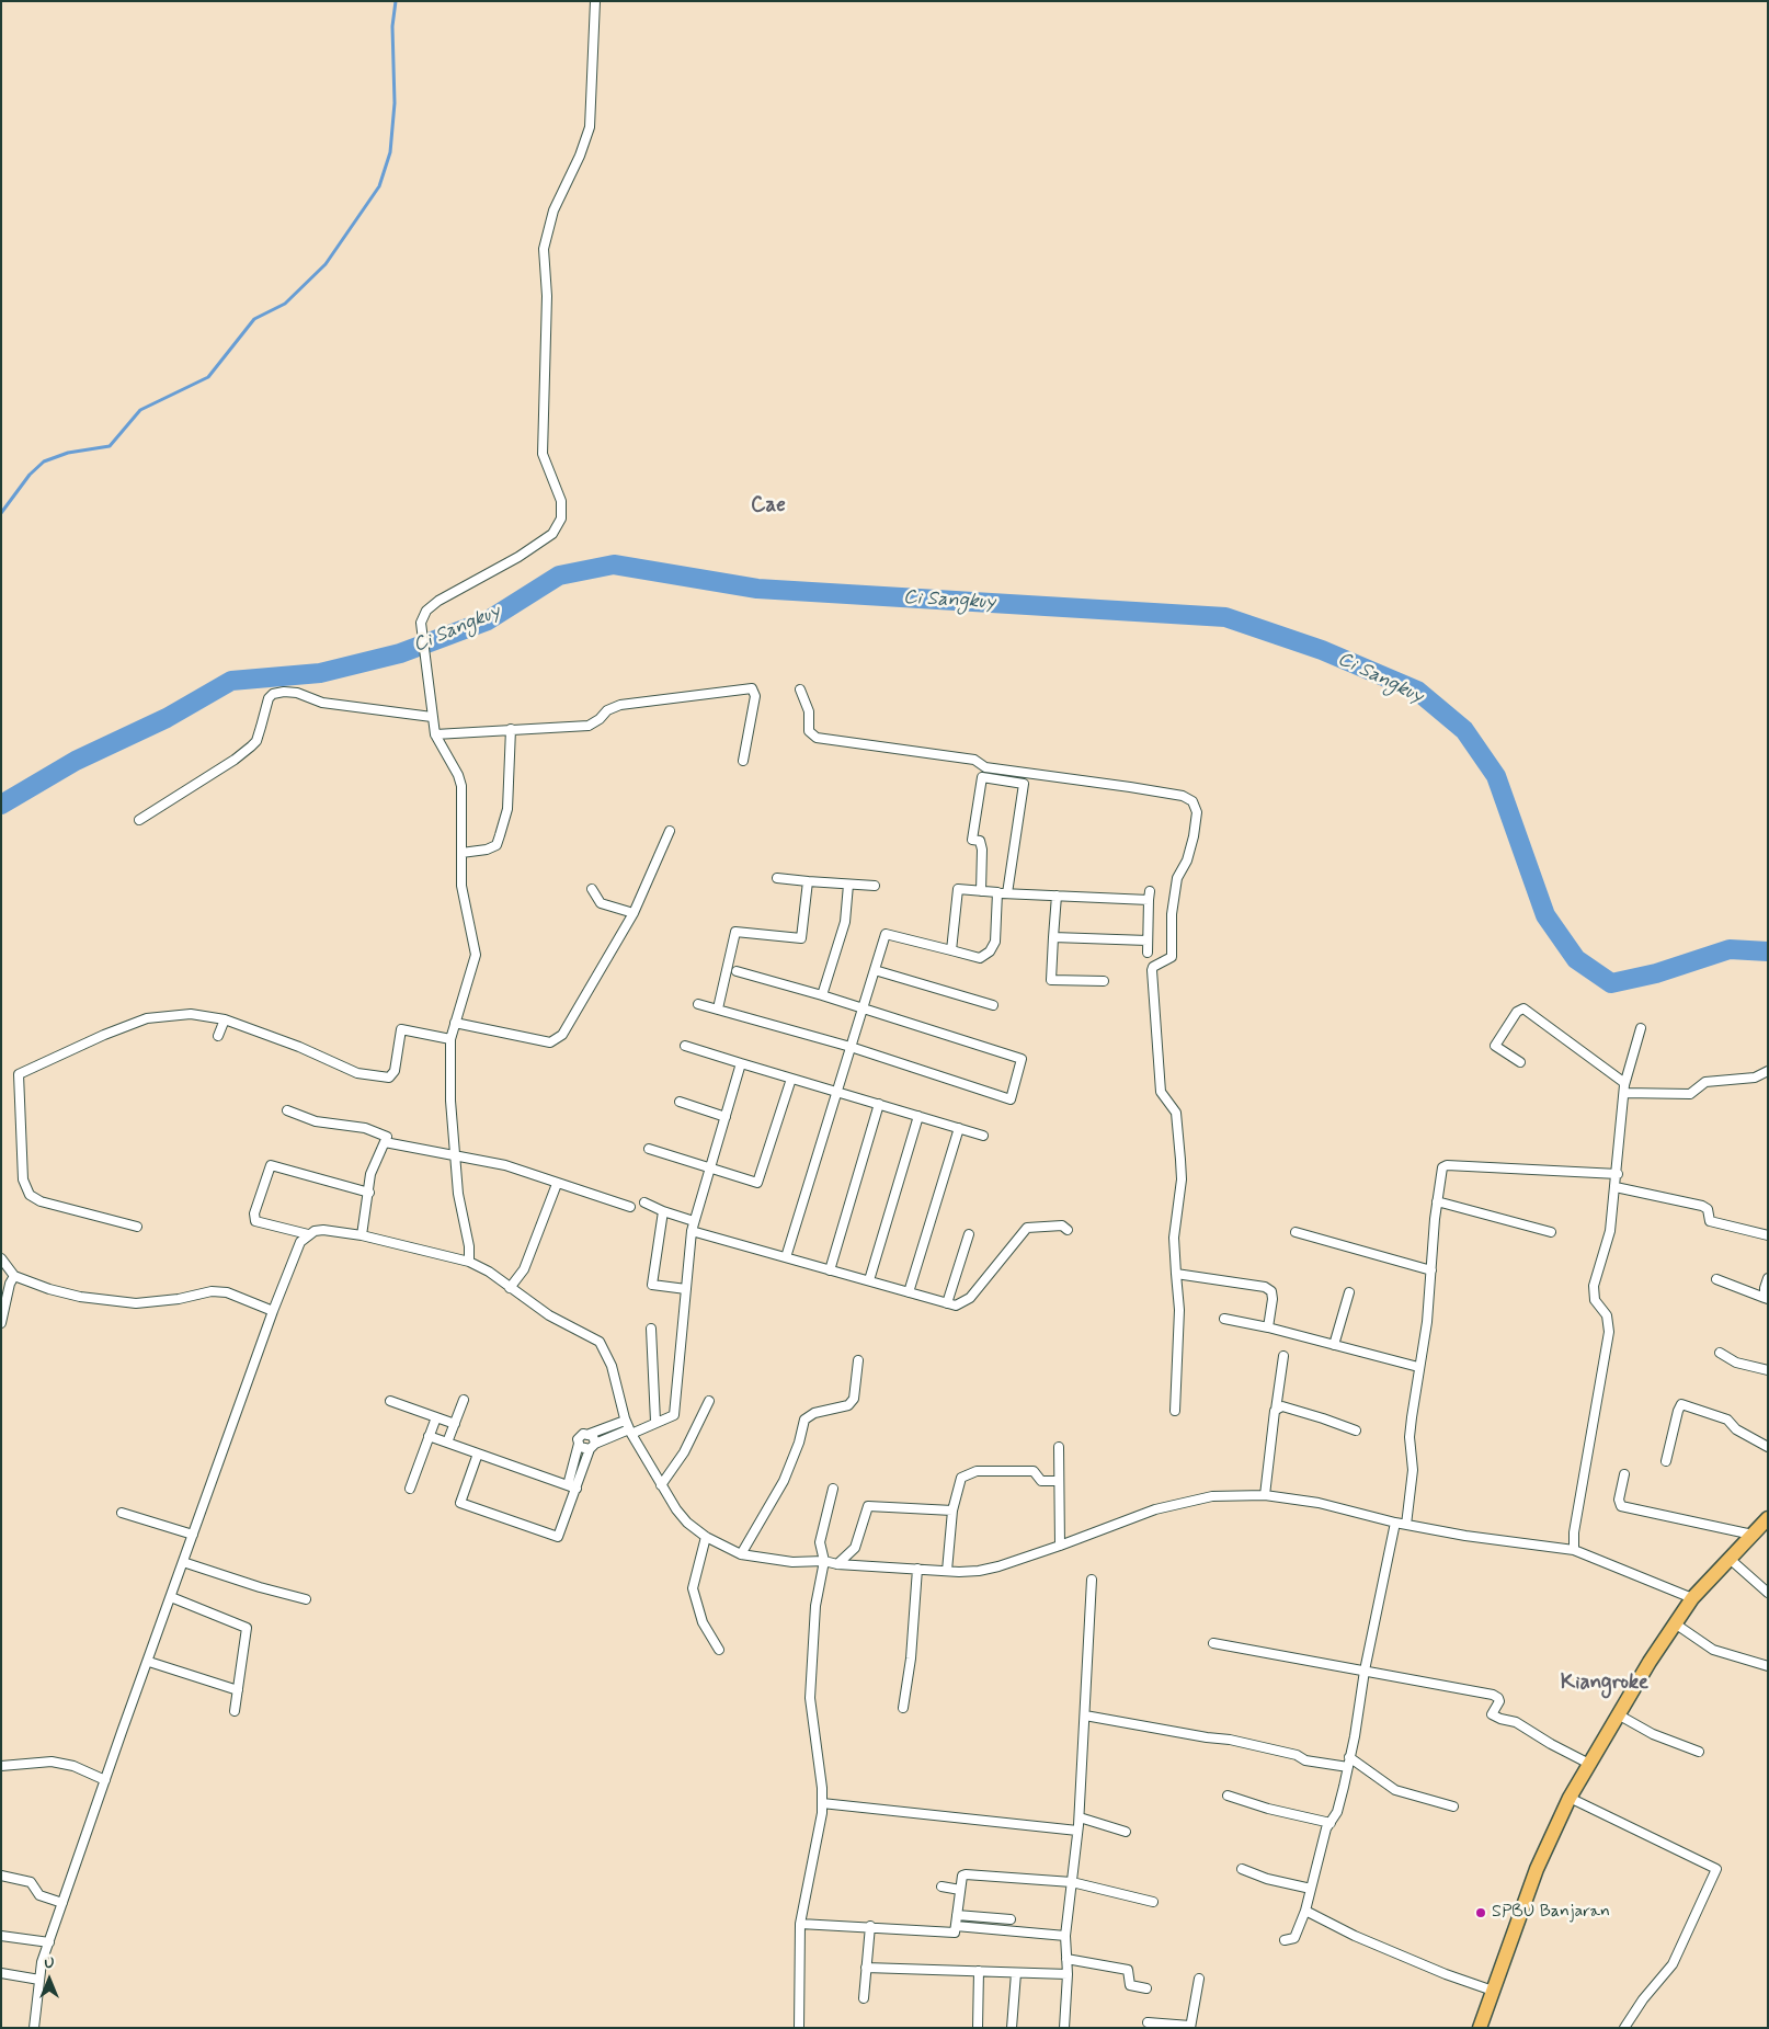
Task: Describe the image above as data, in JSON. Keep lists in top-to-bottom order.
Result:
{
  "districts": ["Cae", "Kiangroke"],
  "water": ["Ci Sangkuy"],
  "places": ["SPBU Banjaran"],
  "north": "top"
}
